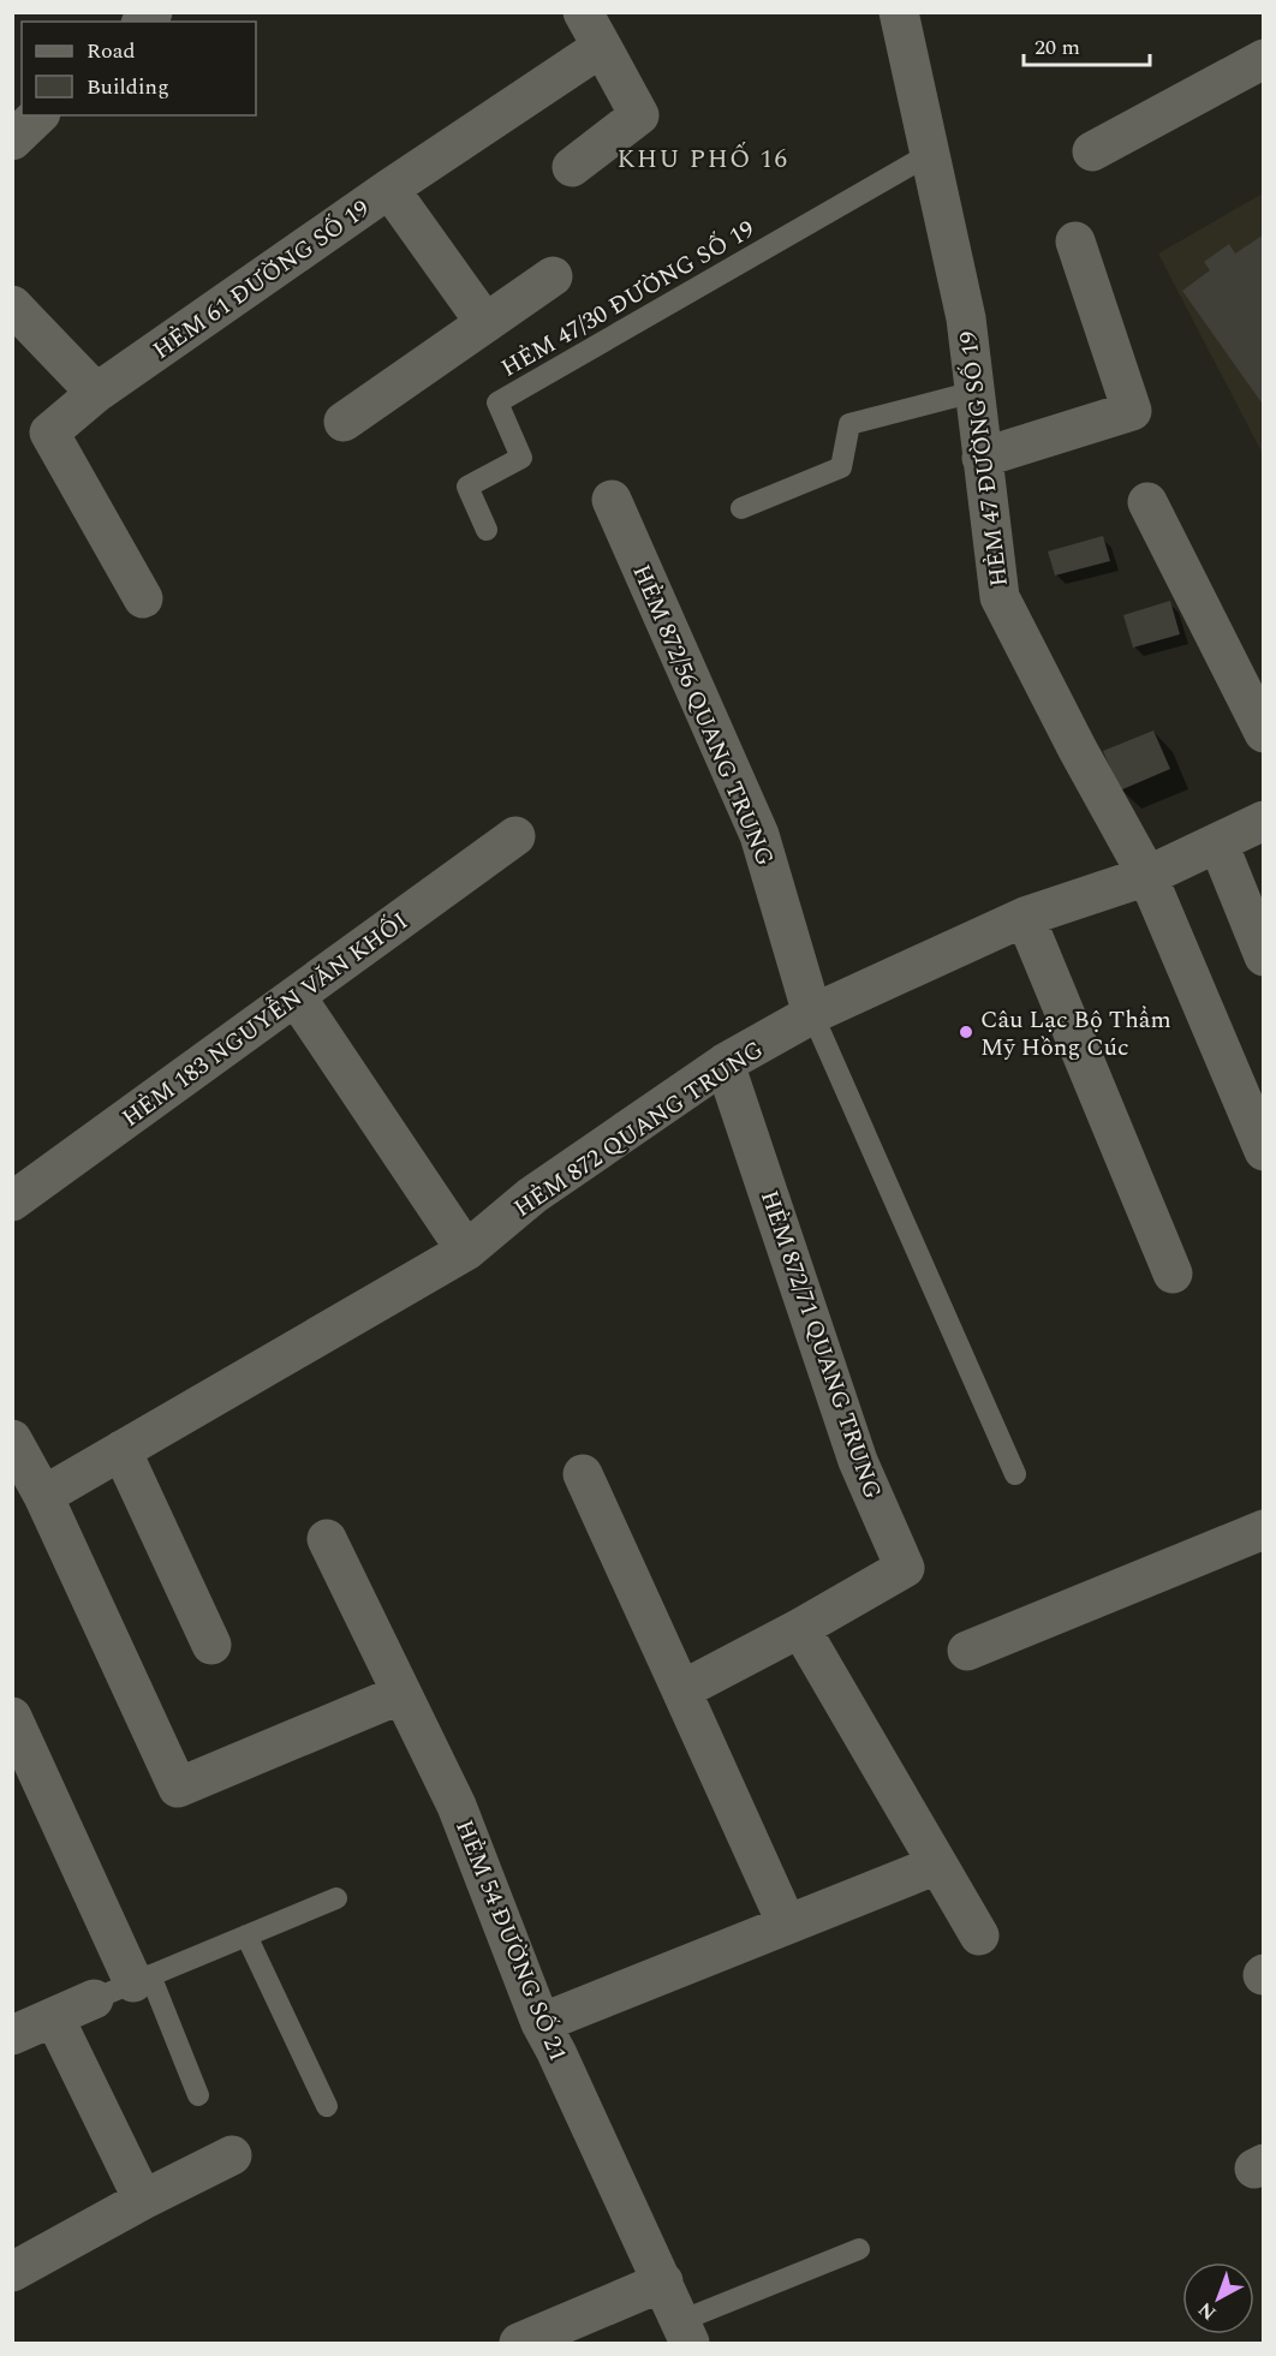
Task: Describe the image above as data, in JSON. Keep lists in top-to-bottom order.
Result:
{
  "streets": {
    "street": [
      "HẺM 61 ĐƯỜNG SỐ 19",
      "HẺM 47 ĐƯỜNG SỐ 19",
      "HẺM 872/56 QUANG TRUNG",
      "HẺM 183 NGUYỄN VĂN KHỐI",
      "HẺM 872 QUANG TRUNG",
      "HẺM 872/71 QUANG TRUNG",
      "HẺM 54 ĐƯỜNG SỐ 21"
    ],
    "lane": ["HẺM 47/30 ĐƯỜNG SỐ 19"]
  },
  "crossings": [
    ["HẺM 47/30 ĐƯỜNG SỐ 19", "HẺM 47 ĐƯỜNG SỐ 19"],
    ["HẺM 47 ĐƯỜNG SỐ 19", "HẺM 872 QUANG TRUNG"],
    ["HẺM 872/56 QUANG TRUNG", "HẺM 872 QUANG TRUNG"],
    ["HẺM 872 QUANG TRUNG", "HẺM 872/71 QUANG TRUNG"]
  ],
  "districts": ["KHU PHỐ 16"],
  "places": ["Câu Lạc Bộ Thẩm Mỹ Hồng Cúc"],
  "legend": ["Road", "Building"],
  "scale_bar": "20 m",
  "north": "bottom left"
}
